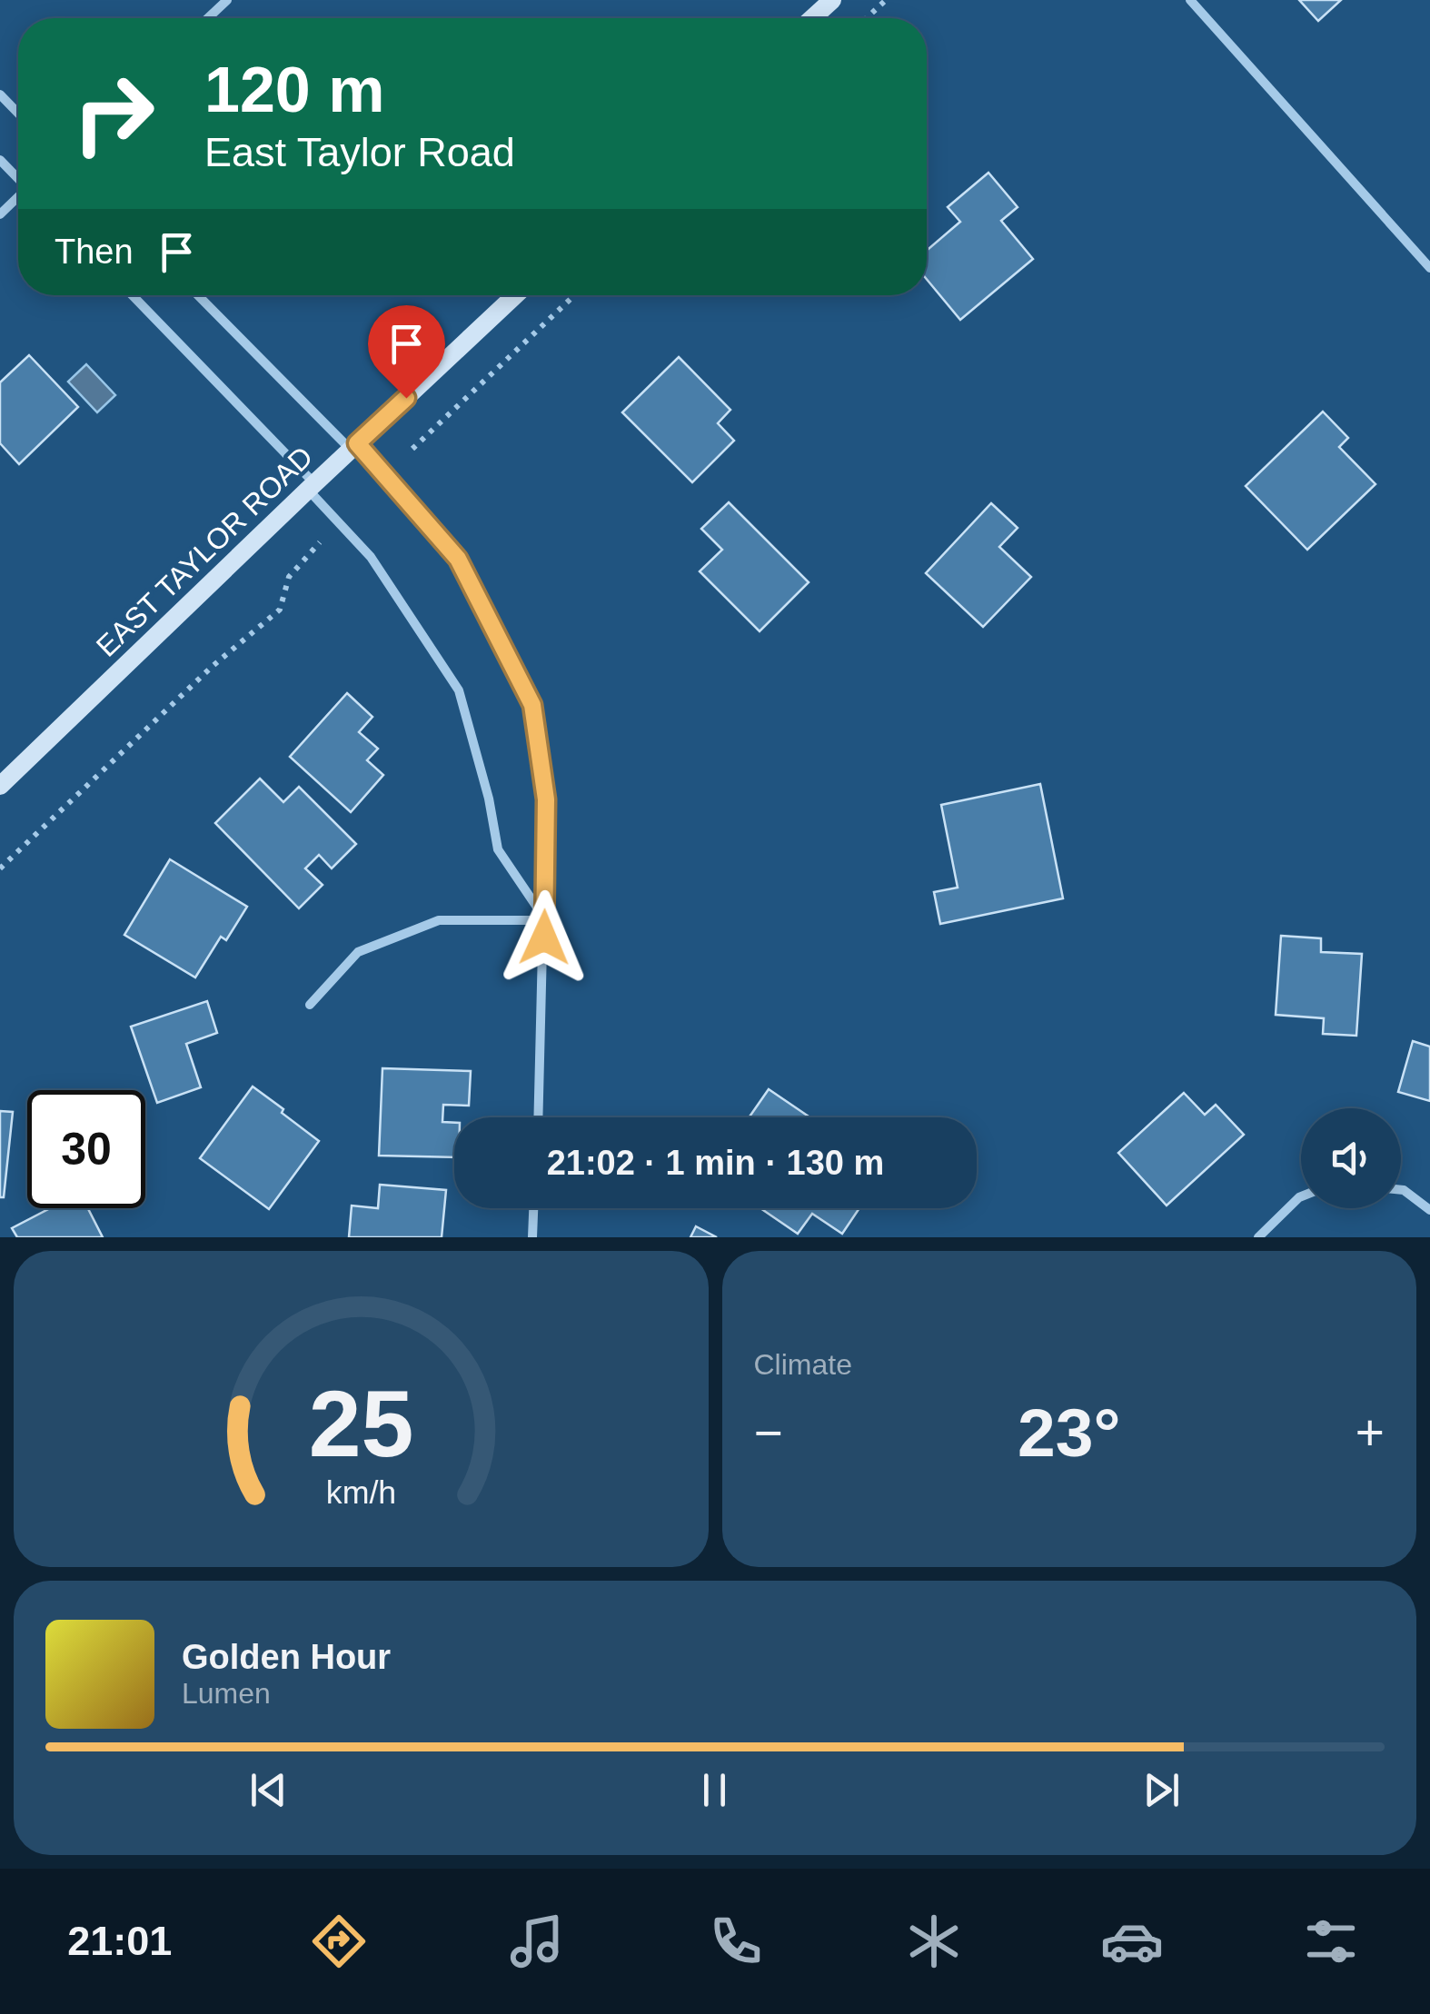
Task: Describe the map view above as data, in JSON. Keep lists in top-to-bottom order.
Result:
{
  "streets": {
    "main road": ["EAST TAYLOR ROAD"]
  },
  "page": {
    "turn": ["120 m", "East Taylor Road"],
    "then": "Then",
    "limit": "30",
    "trip": "21:02 · 1 min · 130 m",
    "tile": "Climate",
    "heat": ["−", "23°", "+"],
    "song": ["Golden Hour", "Lumen"],
    "tabs": "21:01",
    "gauge": ["25", "km/h"]
  }
}
